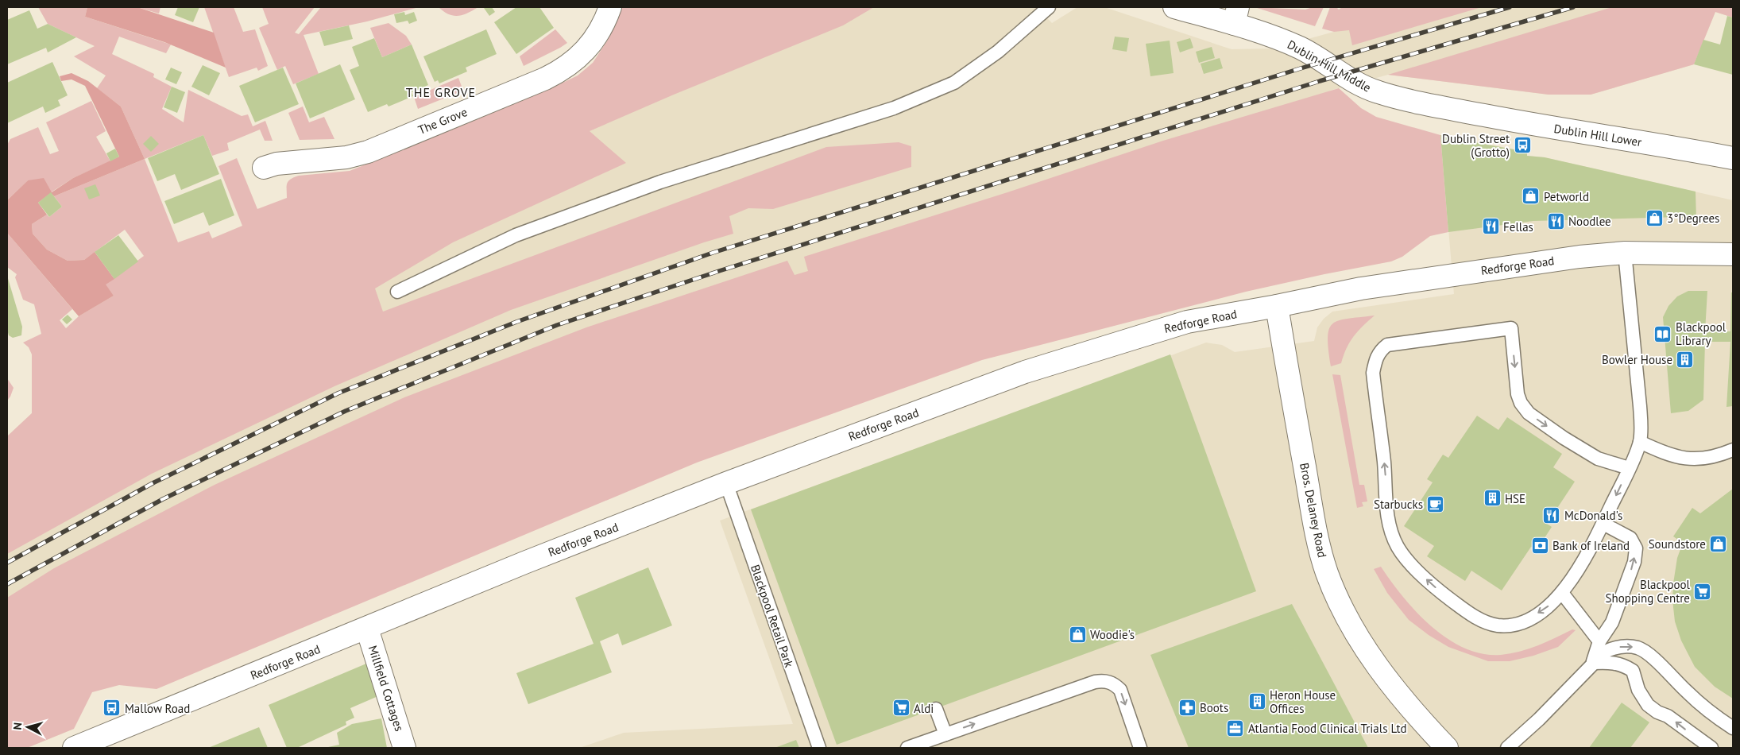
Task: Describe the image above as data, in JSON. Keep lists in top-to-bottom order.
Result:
{
  "streets": {
    "street": [
      "Dublin Hill Middle",
      "The Grove",
      "Dublin Hill Lower",
      "Redforge Road",
      "Bros. Delaney Road",
      "Millfield Cottages"
    ],
    "lane": ["Blackpool Retail Park"]
  },
  "crossings": [
    ["Dublin Hill Middle", "Dublin Hill Lower"],
    ["Redforge Road", "Bros. Delaney Road"],
    ["Redforge Road", "Blackpool Retail Park"],
    ["Redforge Road", "Millfield Cottages"]
  ],
  "districts": ["THE GROVE"],
  "places": {
    "bus stop": ["Dublin Street (Grotto)", "Mallow Road"],
    "shop": [
      "Petworld",
      "3°Degrees",
      "Soundstore",
      "Woodie's"
    ],
    "restaurant": ["Noodlee", "Fellas", "McDonald's"],
    "library": ["Blackpool Library"],
    "building": ["Bowler House", "HSE", "Heron House Offices"],
    "cafe": ["Starbucks"],
    "bank": ["Bank of Ireland"],
    "supermarket": ["Blackpool Shopping Centre", "Aldi"],
    "pharmacy": ["Boots"],
    "office": ["Atlantia Food Clinical Trials Ltd"]
  },
  "north": "left"
}
